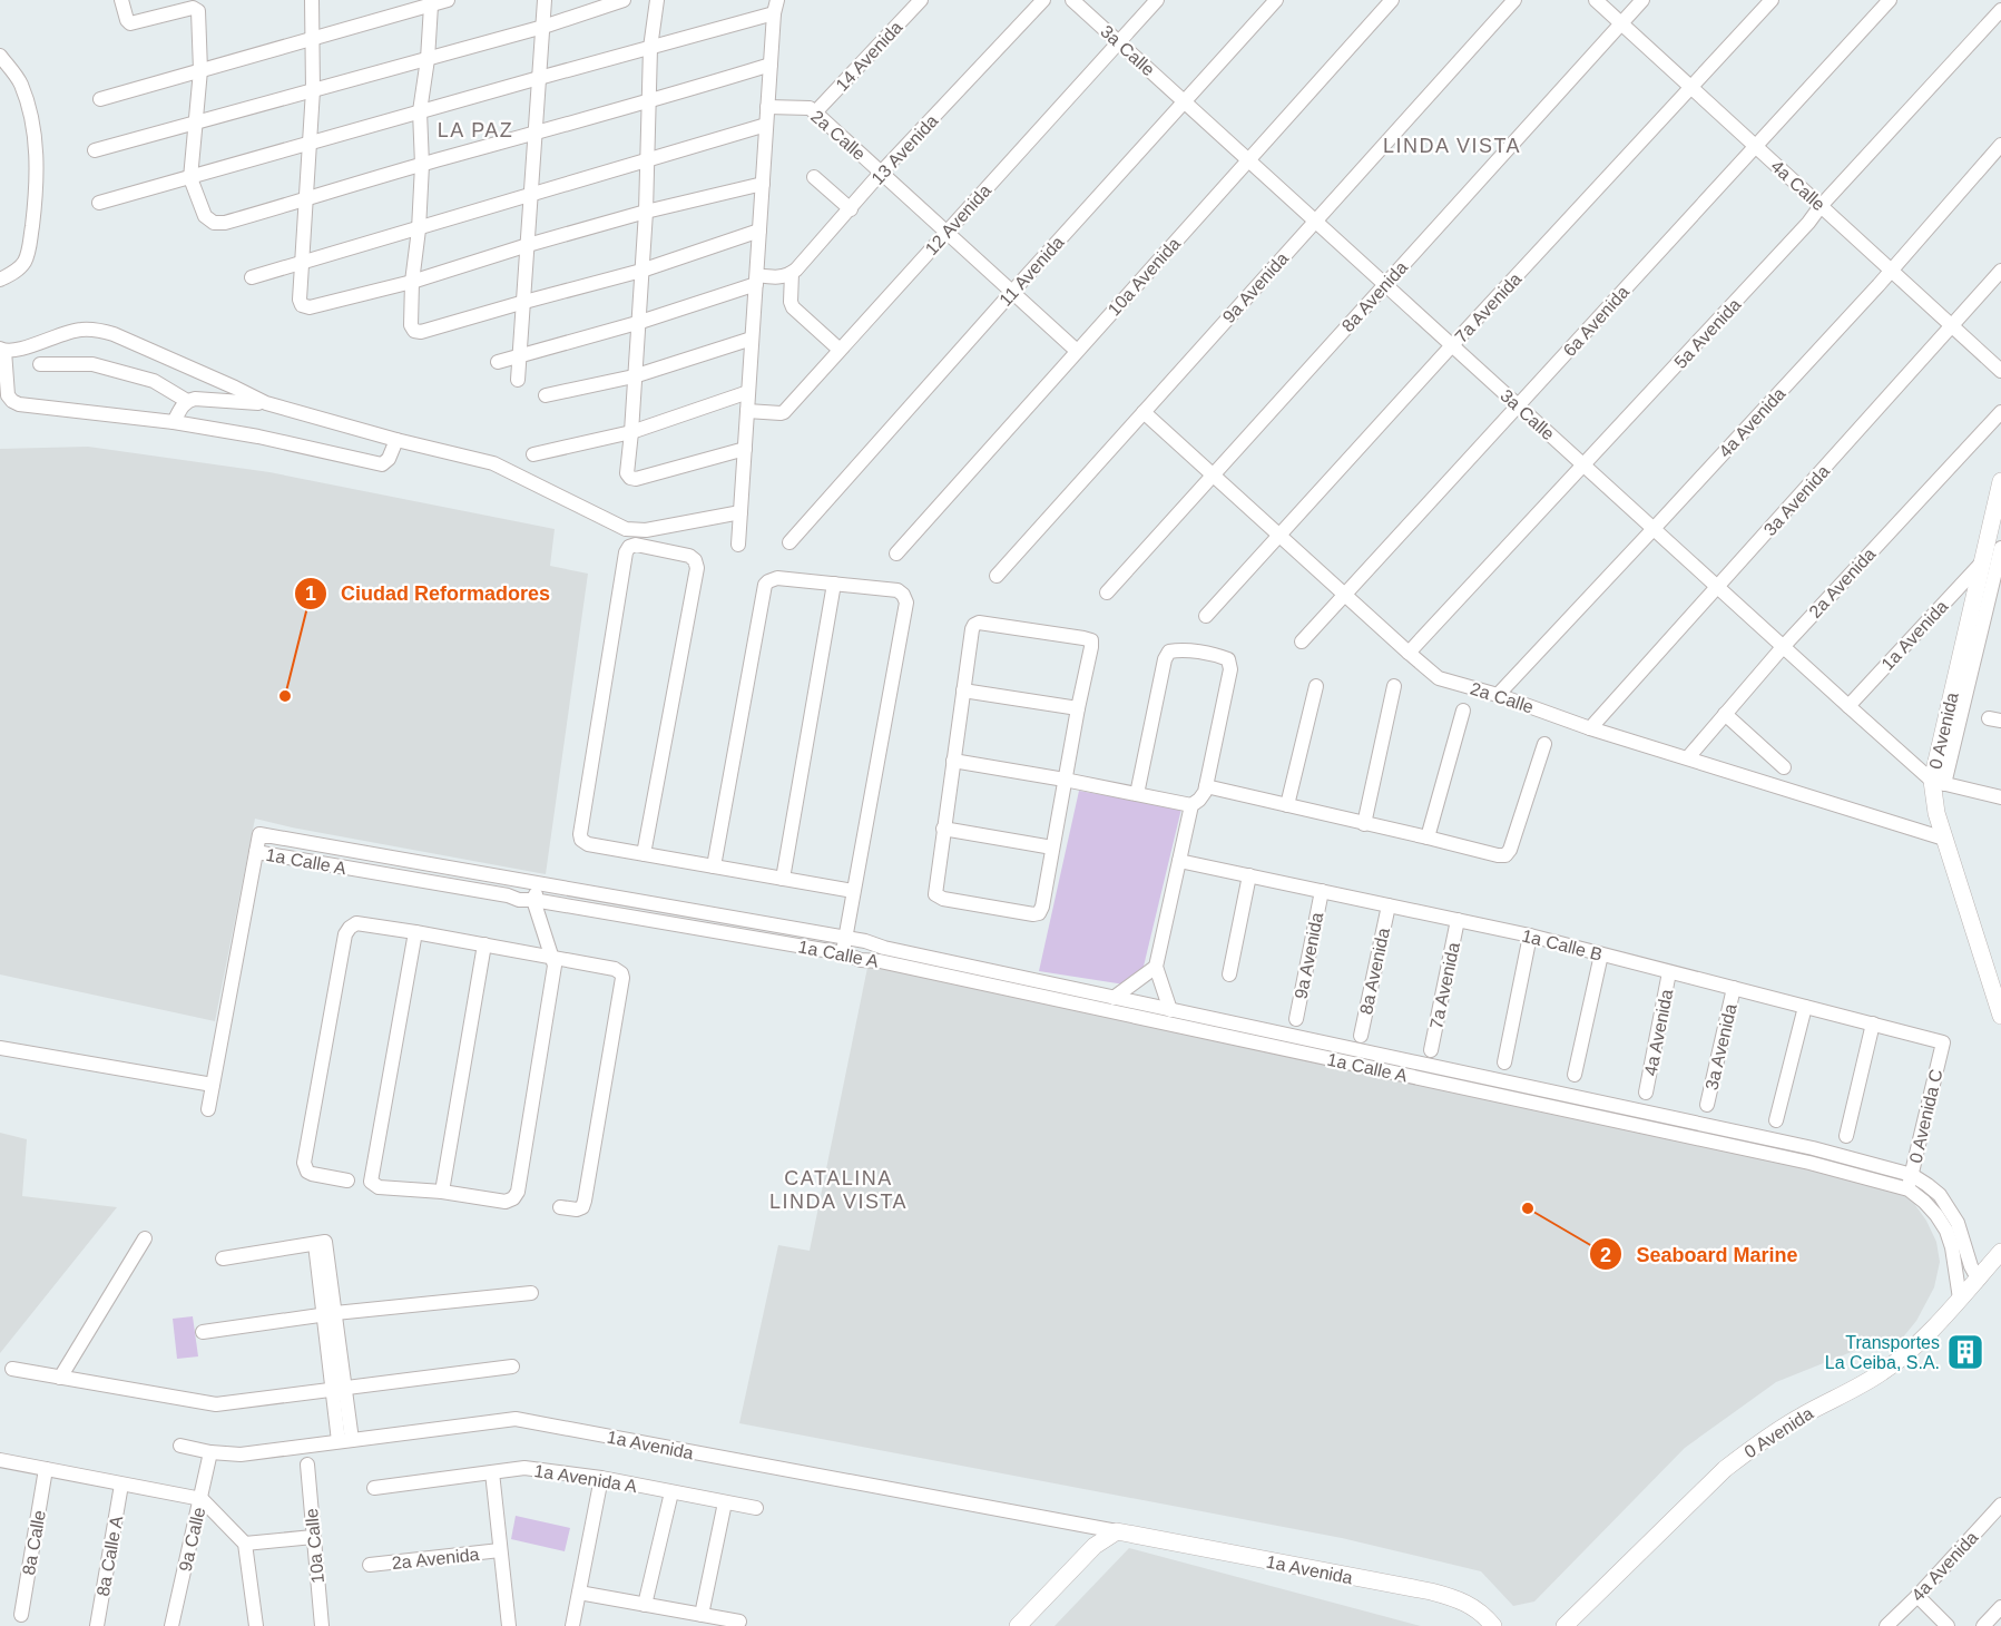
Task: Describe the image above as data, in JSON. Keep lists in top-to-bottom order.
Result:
{
  "streets": {
    "street": [
      "3a Calle",
      "14 Avenida",
      "2a Calle",
      "13 Avenida",
      "4a Calle",
      "12 Avenida",
      "11 Avenida",
      "10a Avenida",
      "9a Avenida",
      "8a Avenida",
      "7a Avenida",
      "6a Avenida",
      "5a Avenida",
      "4a Avenida",
      "3a Avenida",
      "2a Avenida",
      "1a Avenida",
      "0 Avenida",
      "1a Calle A",
      "1a Calle B",
      "0 Avenida C",
      "1a Avenida A",
      "9a Calle",
      "8a Calle",
      "10a Calle",
      "8a Calle A"
    ]
  },
  "crossings": [
    ["3a Calle", "12 Avenida"],
    ["3a Calle", "11 Avenida"],
    ["3a Calle", "10a Avenida"],
    ["3a Calle", "9a Avenida"],
    ["3a Calle", "8a Avenida"],
    ["3a Calle", "7a Avenida"],
    ["3a Calle", "6a Avenida"],
    ["3a Calle", "5a Avenida"],
    ["3a Calle", "4a Avenida"],
    ["3a Calle", "3a Avenida"],
    ["3a Calle", "2a Avenida"],
    ["3a Calle", "1a Avenida"],
    ["3a Calle", "0 Avenida"],
    ["14 Avenida", "2a Calle"],
    ["2a Calle", "13 Avenida"],
    ["2a Calle", "12 Avenida"],
    ["2a Calle", "11 Avenida"],
    ["2a Calle", "10a Avenida"],
    ["2a Calle", "9a Avenida"],
    ["2a Calle", "8a Avenida"],
    ["2a Calle", "7a Avenida"],
    ["2a Calle", "6a Avenida"],
    ["2a Calle", "5a Avenida"],
    ["2a Calle", "4a Avenida"],
    ["2a Calle", "3a Avenida"],
    ["2a Calle", "2a Avenida"],
    ["2a Calle", "0 Avenida"],
    ["4a Calle", "8a Avenida"],
    ["4a Calle", "7a Avenida"],
    ["4a Calle", "6a Avenida"],
    ["4a Calle", "5a Avenida"],
    ["4a Calle", "4a Avenida"],
    ["4a Calle", "3a Avenida"],
    ["9a Avenida", "1a Calle B"],
    ["8a Avenida", "1a Calle B"],
    ["7a Avenida", "1a Calle B"],
    ["4a Avenida", "1a Calle B"],
    ["3a Avenida", "1a Calle B"],
    ["1a Avenida", "0 Avenida"],
    ["1a Avenida", "9a Calle"],
    ["0 Avenida", "1a Calle A"],
    ["1a Calle A", "0 Avenida C"],
    ["1a Calle B", "0 Avenida C"]
  ],
  "districts": ["LA PAZ", "LINDA VISTA", "CATALINA LINDA VISTA"],
  "places": {
    "other": ["Ciudad Reformadores", "Seaboard Marine"],
    "building": ["Transportes La Ceiba, S.A."]
  }
}
